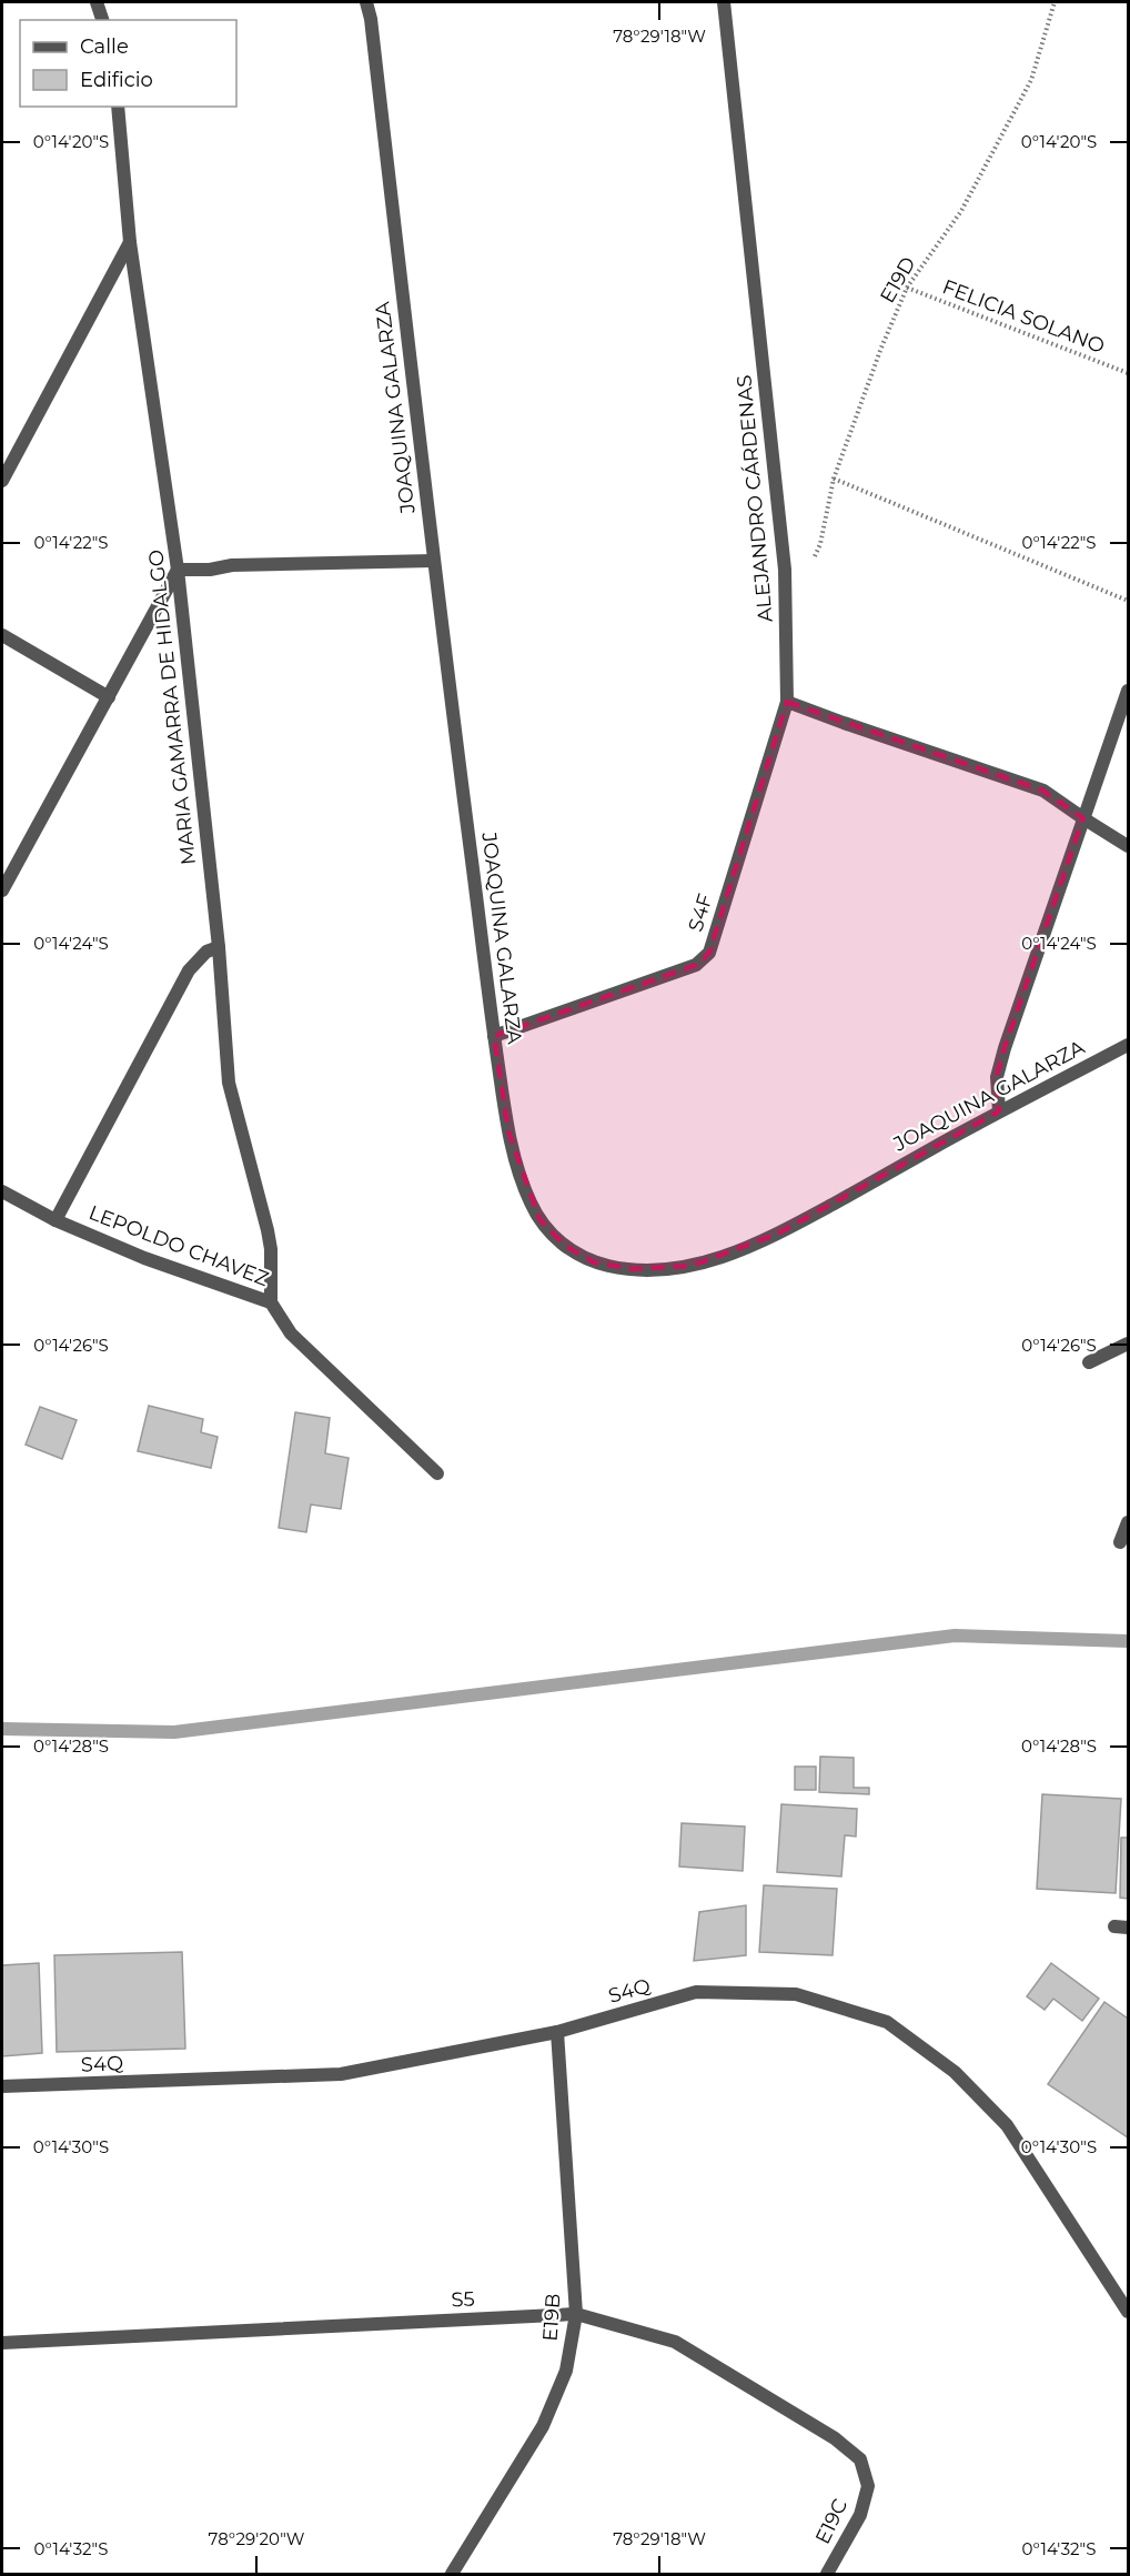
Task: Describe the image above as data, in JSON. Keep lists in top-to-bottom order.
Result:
{
  "streets": {
    "street": [
      "JOAQUINA GALARZA",
      "ALEJANDRO CÁRDENAS",
      "MARIA GAMARRA DE HIDALGO",
      "S4F",
      "LEPOLDO CHAVEZ",
      "S4Q",
      "S5",
      "E19B",
      "E19C"
    ],
    "path": ["E19D", "FELICIA SOLANO"]
  },
  "crossings": [
    ["E19D", "FELICIA SOLANO"],
    ["E19D", "ALEJANDRO CÁRDENAS"],
    ["JOAQUINA GALARZA", "S4F"],
    ["ALEJANDRO CÁRDENAS", "S4F"],
    ["MARIA GAMARRA DE HIDALGO", "LEPOLDO CHAVEZ"],
    ["S4Q", "E19B"],
    ["S5", "E19B"],
    ["S5", "E19C"]
  ],
  "legend": ["Calle", "Edificio"],
  "coordinates": [
    "78°29'18\"W",
    "0°14'20\"S",
    "0°14'22\"S",
    "0°14'24\"S",
    "0°14'26\"S",
    "0°14'28\"S",
    "0°14'30\"S",
    "78°29'20\"W",
    "0°14'32\"S"
  ]
}
